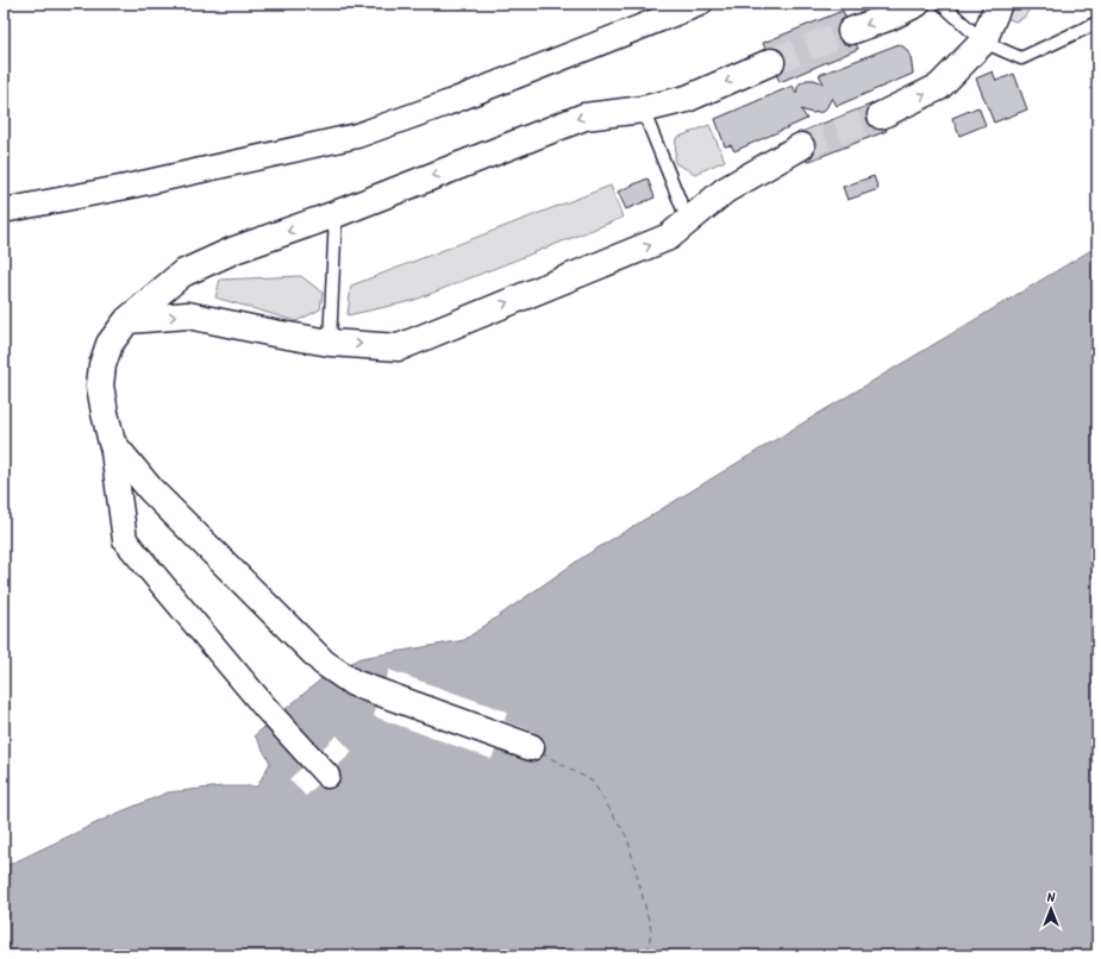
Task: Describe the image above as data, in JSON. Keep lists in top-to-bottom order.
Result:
{
  "north": "top"
}
